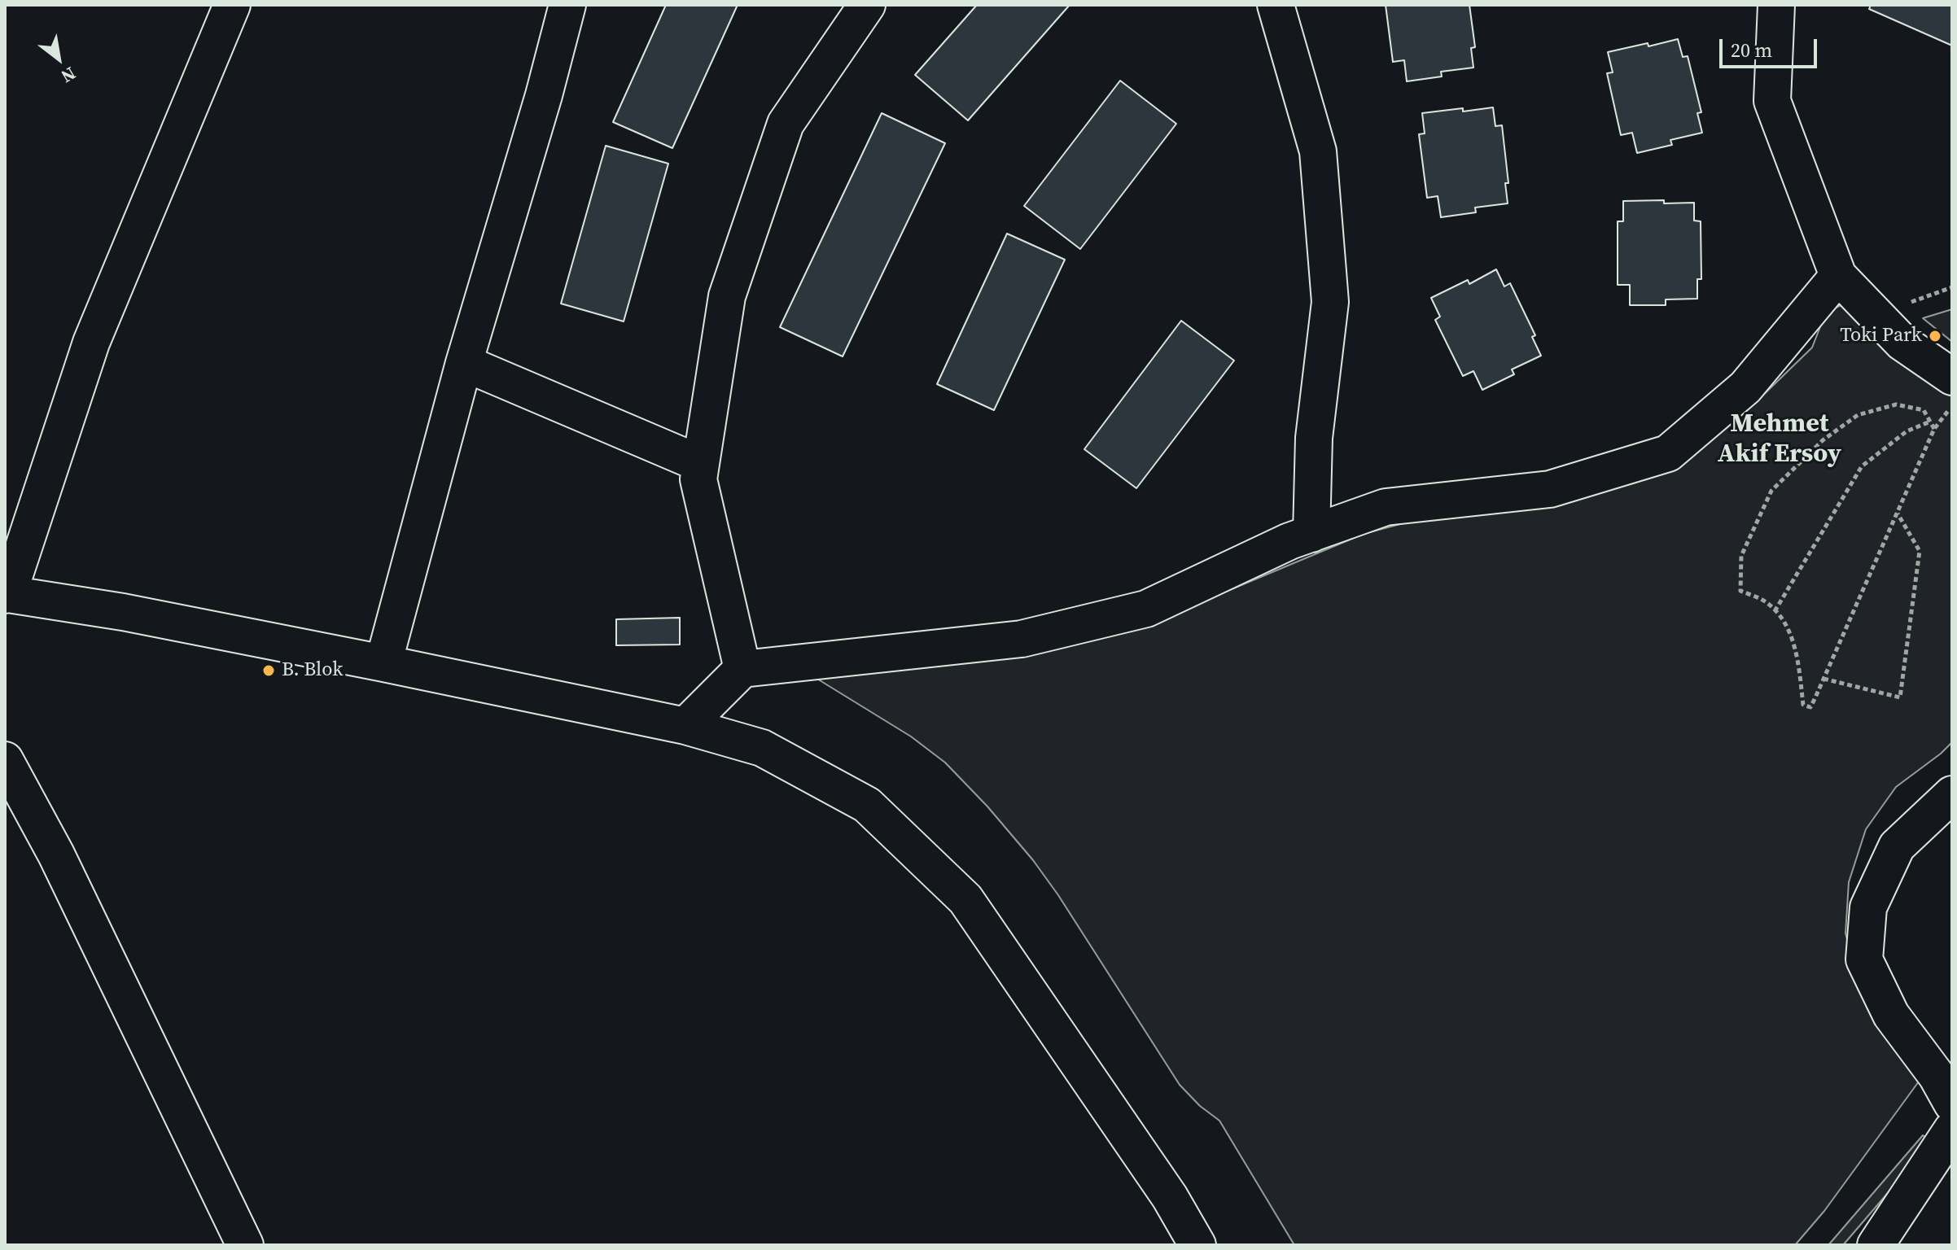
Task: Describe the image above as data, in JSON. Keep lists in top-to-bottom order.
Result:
{
  "districts": ["Mehmet Akif Ersoy"],
  "places": ["Toki Park", "B. Blok"],
  "scale_bar": "20 m",
  "north": "bottom right"
}
